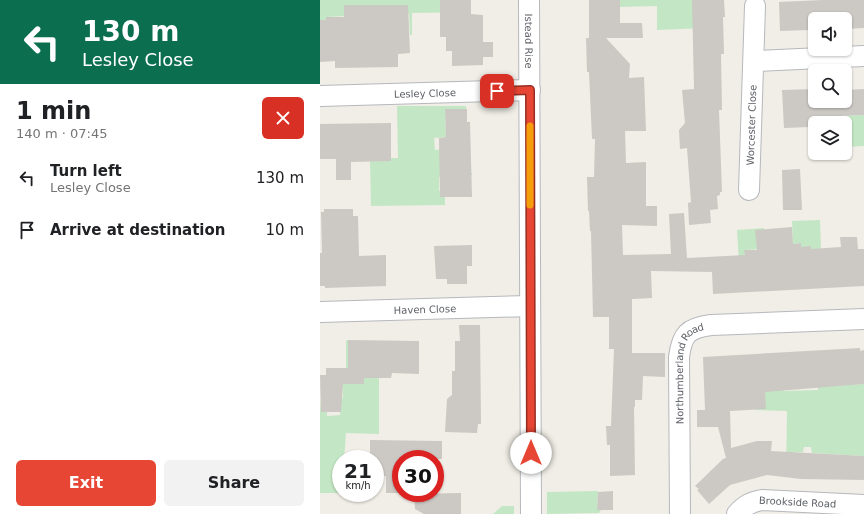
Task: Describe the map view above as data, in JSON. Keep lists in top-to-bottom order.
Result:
{
  "streets": {
    "street": [
      "Istead Rise",
      "Lesley Close",
      "Worcester Close",
      "Haven Close",
      "Northumberland Road",
      "Brookside Road"
    ]
  },
  "crossings": [
    ["Istead Rise", "Lesley Close"],
    ["Istead Rise", "Haven Close"]
  ],
  "page": {
    "turn": ["130 m", "Lesley Close"],
    "heading": ["1 min", "140 m · 07:45"],
    "list": [
      {
        "name": "Turn left",
        "note": "Lesley Close",
        "value": "130 m"
      },
      {
        "name": "Arrive at destination",
        "value": "10 m"
      }
    ],
    "speed": "21 km/h",
    "limit": "30",
    "buttons": ["Exit", "Share"]
  }
}
